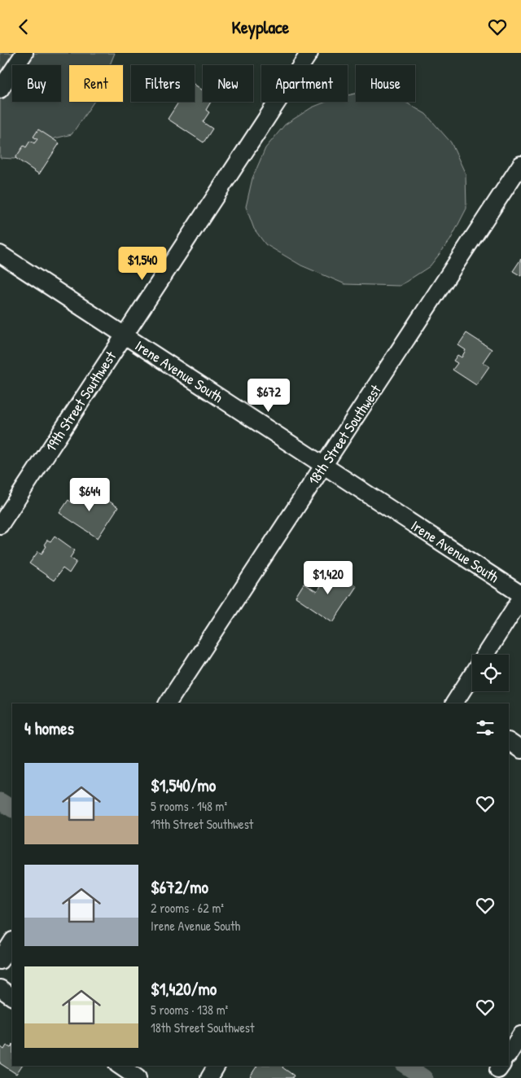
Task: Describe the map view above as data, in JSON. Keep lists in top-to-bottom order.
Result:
{
  "streets": {
    "street": ["Irene Avenue South", "19th Street Southwest", "18th Street Southwest"]
  },
  "crossings": [
    ["Irene Avenue South", "19th Street Southwest"],
    ["Irene Avenue South", "18th Street Southwest"]
  ],
  "page": {
    "header": "Keyplace",
    "chip": [
      "Buy",
      "Rent",
      "Filters",
      "New",
      "Apartment",
      "House"
    ],
    "price": [
      "$1,540",
      "$672",
      "$644",
      "$1,420"
    ],
    "heading": "4 homes",
    "list": [
      {
        "name": "$1,540/mo",
        "note": "5 rooms · 148 m² · 19th Street Southwest"
      },
      {
        "name": "$672/mo",
        "note": "2 rooms · 62 m² · Irene Avenue South"
      },
      {
        "name": "$1,420/mo",
        "note": "5 rooms · 138 m² · 18th Street Southwest"
      }
    ]
  }
}
